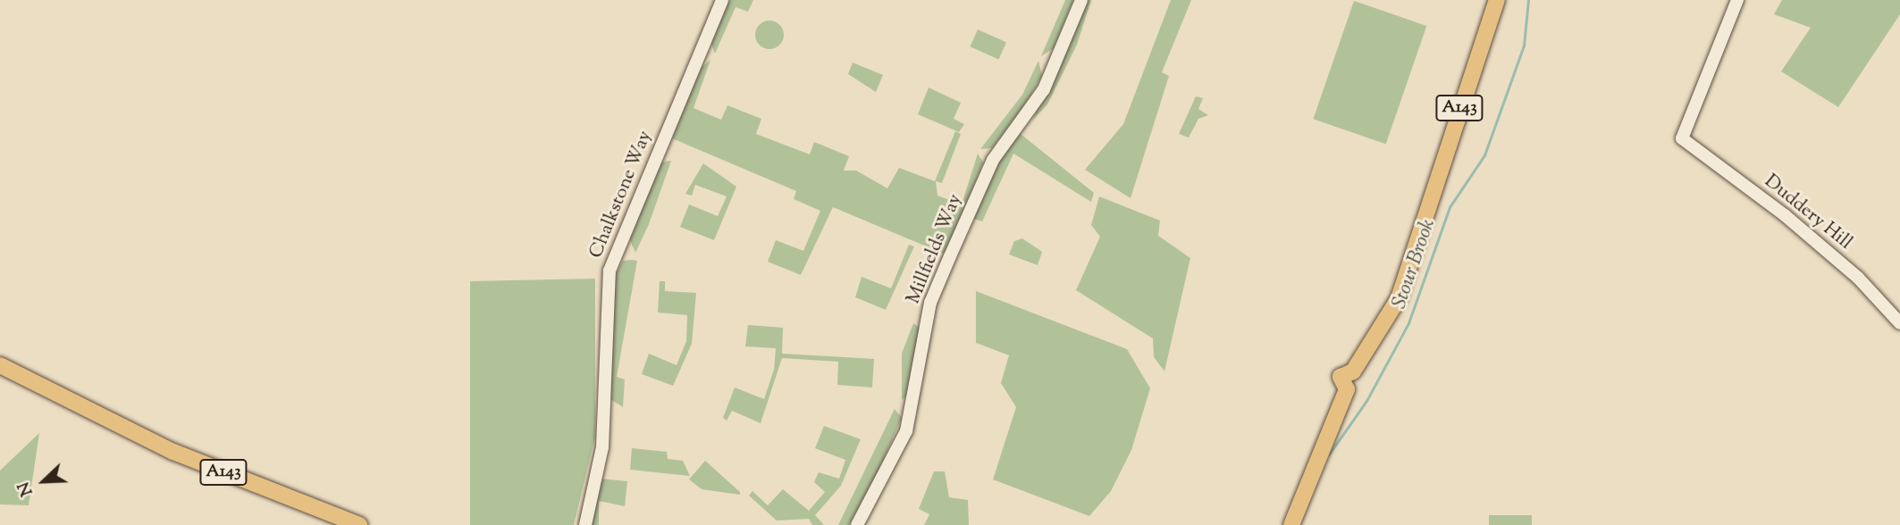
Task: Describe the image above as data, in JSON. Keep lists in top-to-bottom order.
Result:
{
  "streets": {
    "main road": ["A143"],
    "street": ["Chalkstone Way", "Duddery Hill", "Millfields Way"]
  },
  "water": ["Stour Brook"],
  "north": "bottom left"
}
